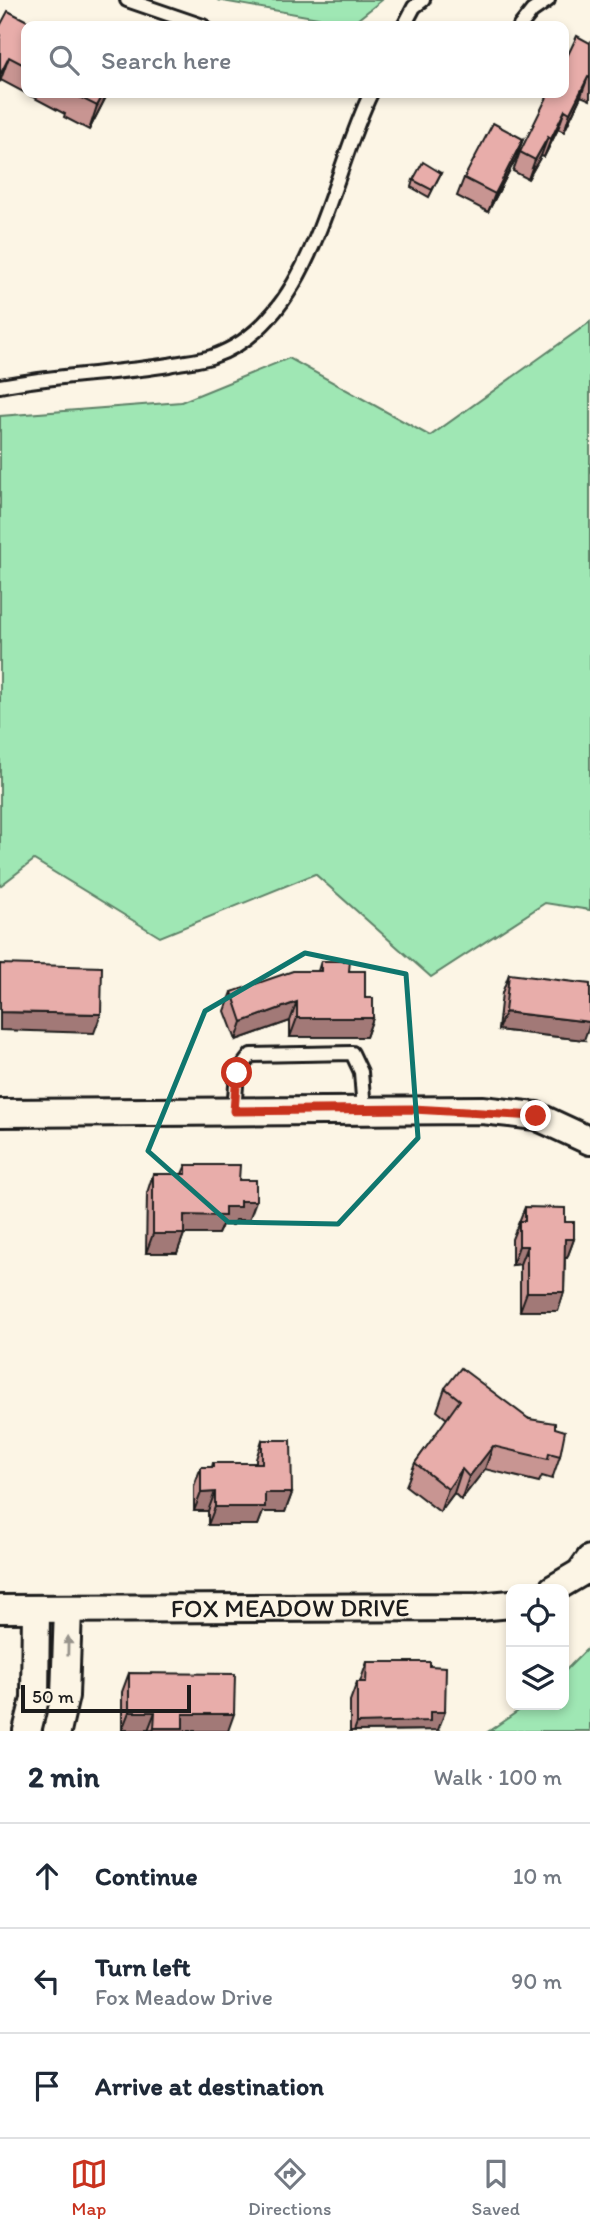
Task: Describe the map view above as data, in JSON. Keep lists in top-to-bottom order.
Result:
{
  "streets": {
    "street": ["FOX MEADOW DRIVE"]
  },
  "scale_bar": "50 m",
  "page": {
    "search": "Search here",
    "scale": "50 m",
    "heading": ["2 min", "Walk · 100 m"],
    "list": [
      ["Continue", "10 m"],
      ["Turn left", "Fox Meadow Drive", "90 m"],
      "Arrive at destination"
    ],
    "nav": ["Map", "Directions", "Saved"]
  }
}
